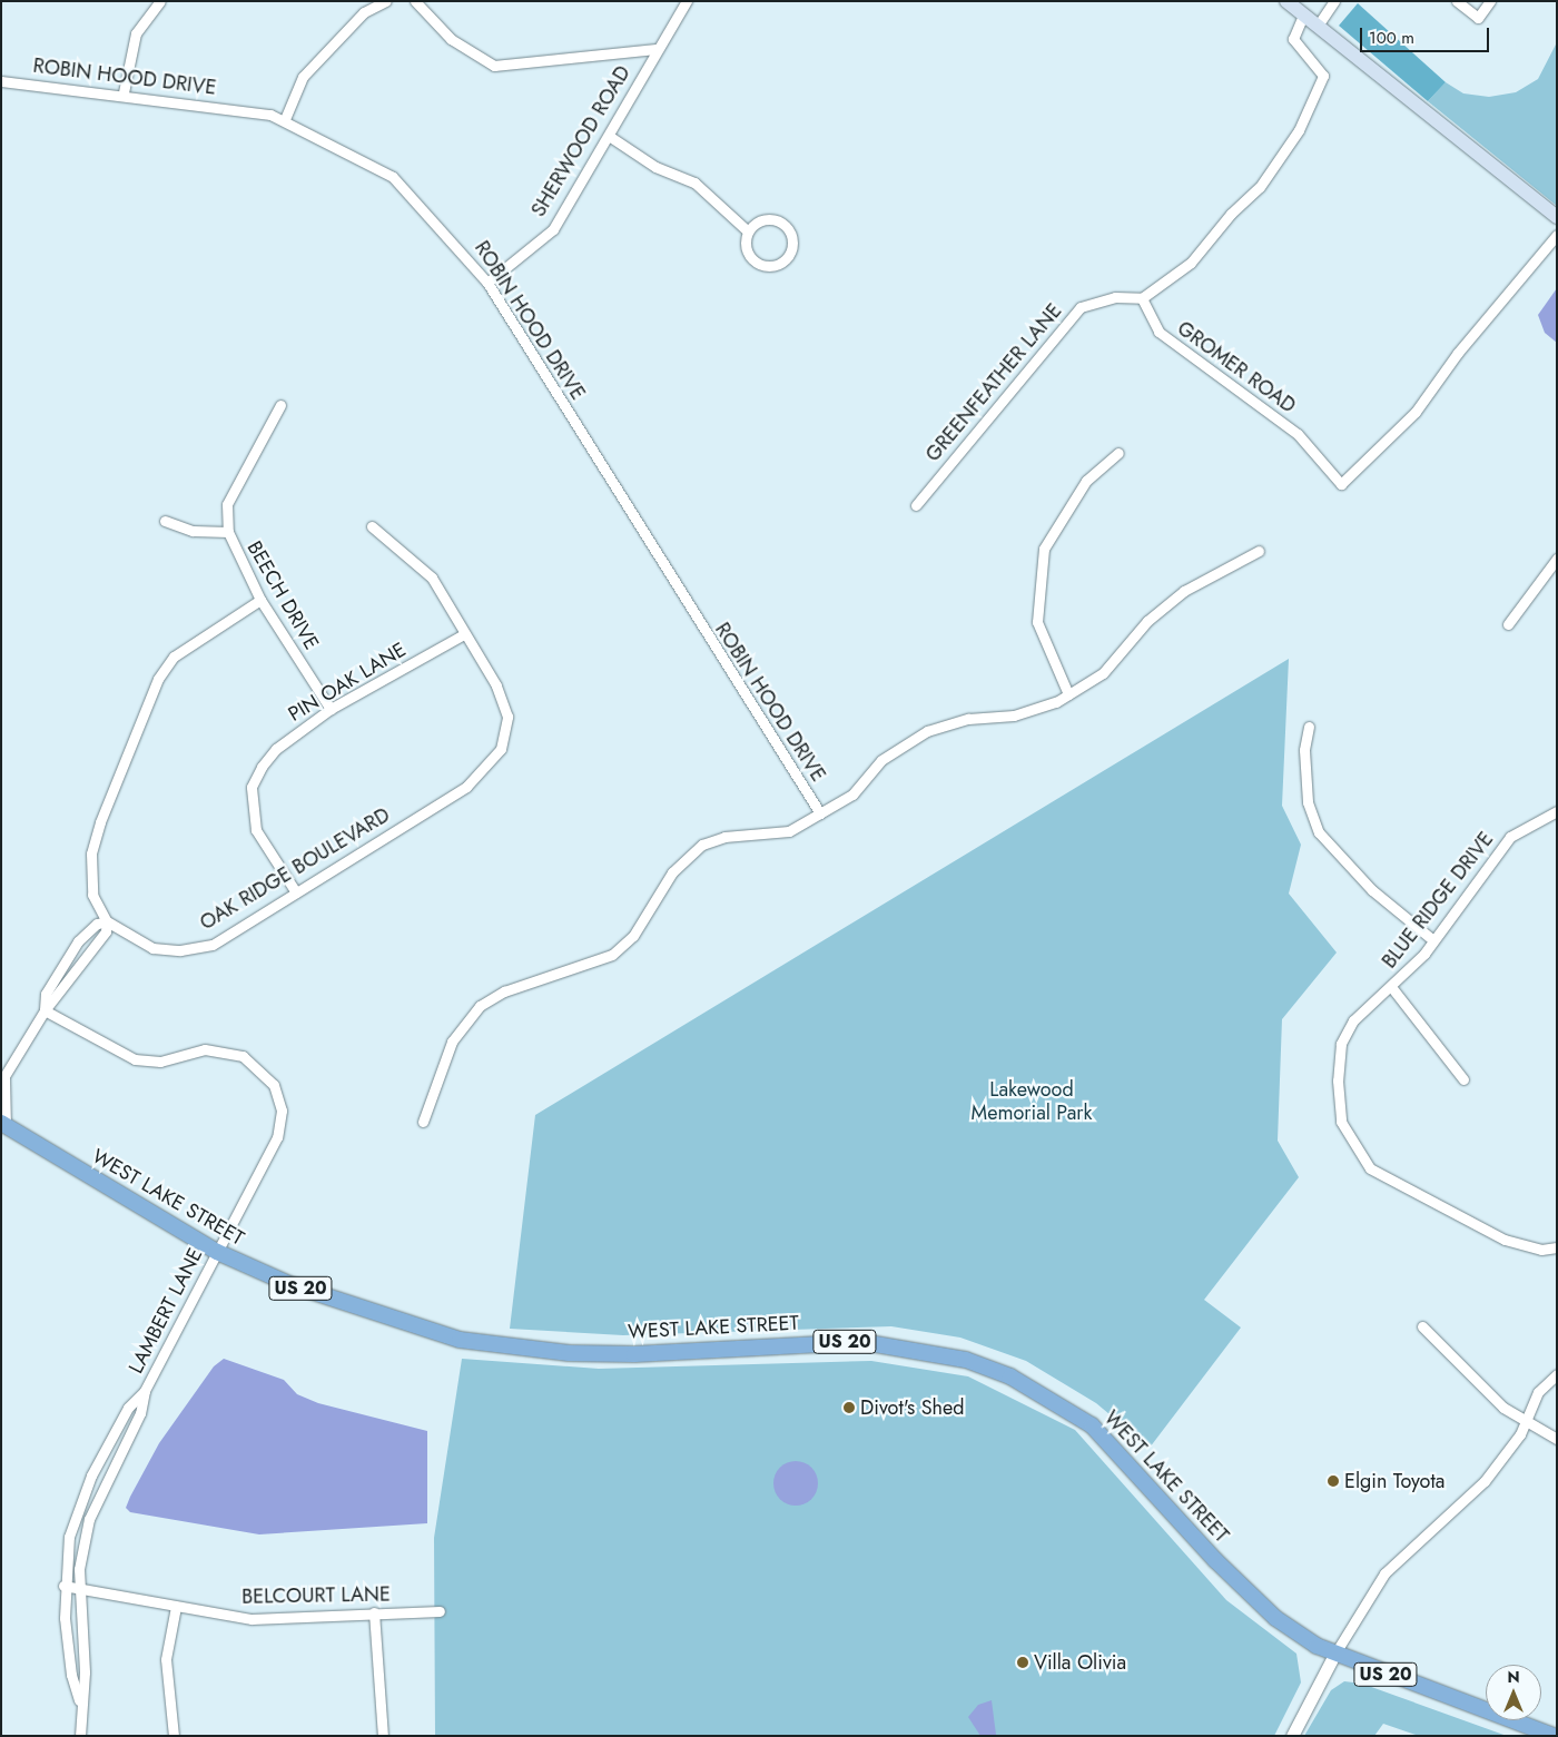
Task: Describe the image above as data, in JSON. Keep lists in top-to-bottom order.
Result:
{
  "streets": {
    "highway": ["WEST LAKE STREET", "US 20"],
    "street": [
      "ROBIN HOOD DRIVE",
      "SHERWOOD ROAD",
      "GROMER ROAD",
      "GREENFEATHER LANE",
      "BEECH DRIVE",
      "PIN OAK LANE",
      "OAK RIDGE BOULEVARD",
      "BLUE RIDGE DRIVE",
      "LAMBERT LANE",
      "BELCOURT LANE"
    ]
  },
  "crossings": [
    ["ROBIN HOOD DRIVE", "SHERWOOD ROAD"],
    ["GROMER ROAD", "GREENFEATHER LANE"],
    ["BEECH DRIVE", "PIN OAK LANE"],
    ["PIN OAK LANE", "OAK RIDGE BOULEVARD"],
    ["WEST LAKE STREET", "LAMBERT LANE"],
    ["LAMBERT LANE", "BELCOURT LANE"]
  ],
  "parks": ["Lakewood Memorial Park"],
  "places": ["Divot's Shed", "Elgin Toyota", "Villa Olivia"],
  "scale_bar": "100 m",
  "north": "top"
}
